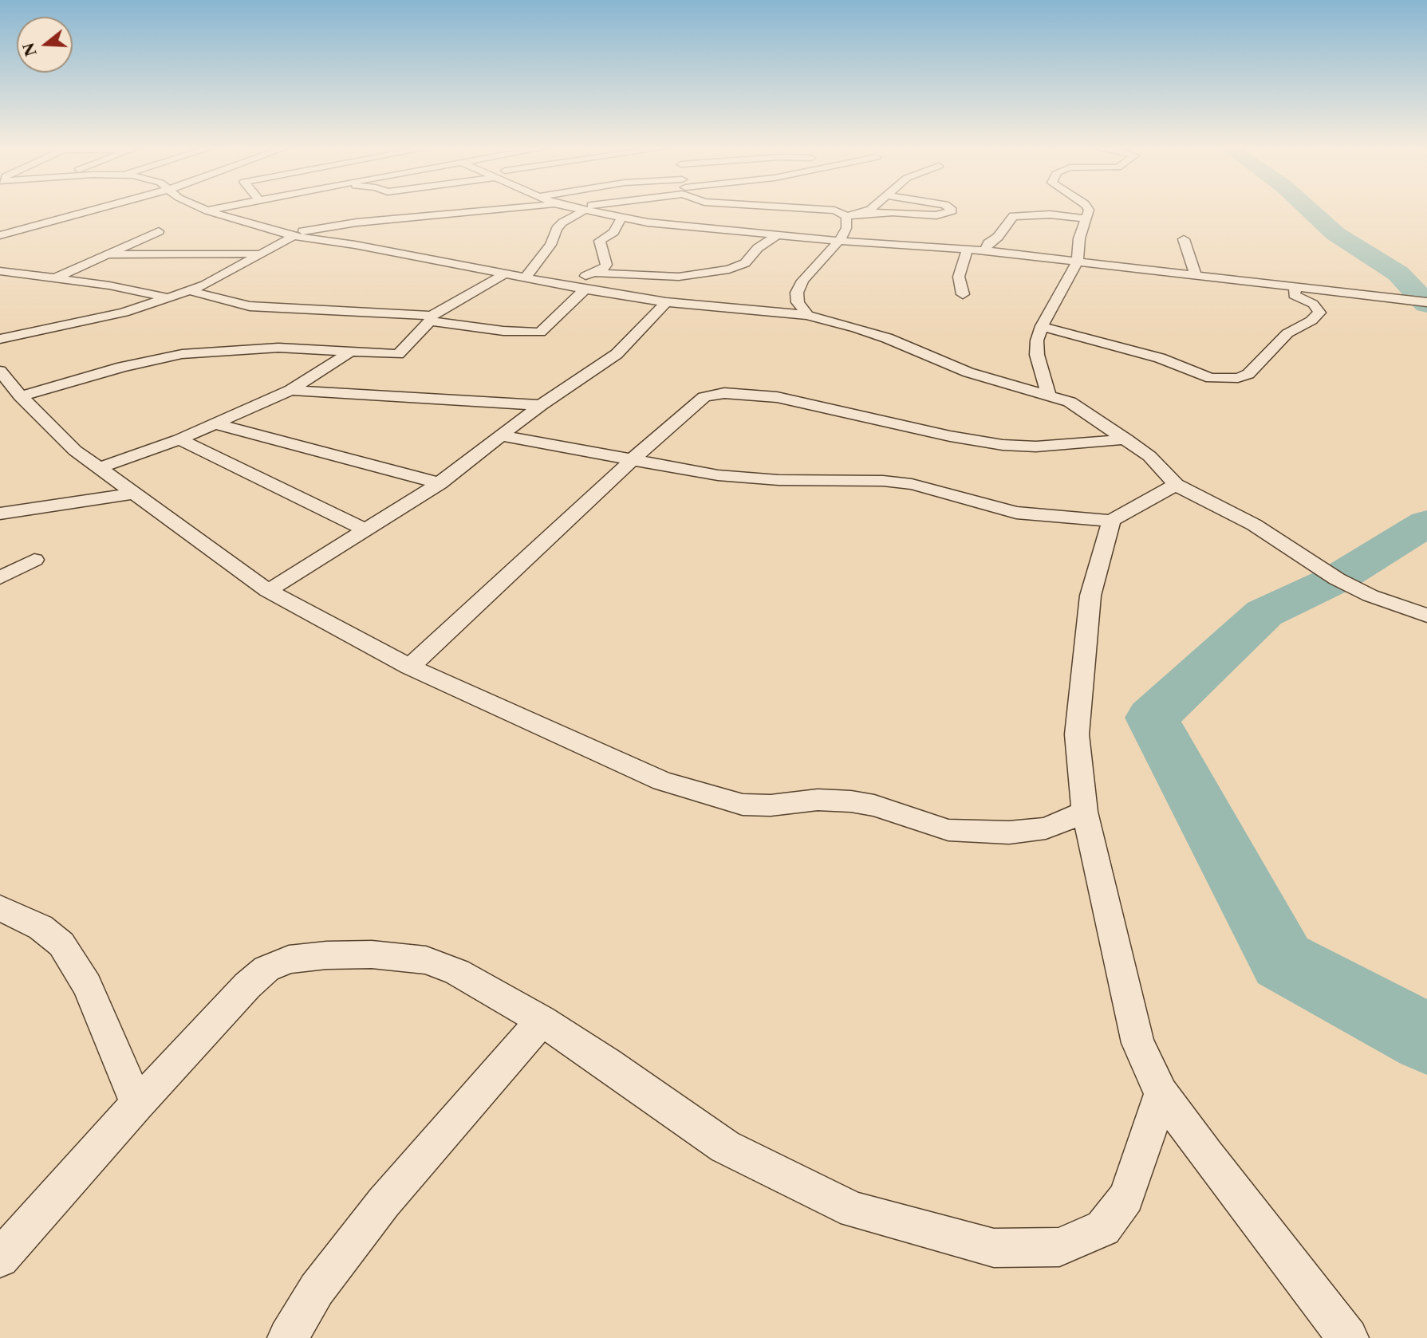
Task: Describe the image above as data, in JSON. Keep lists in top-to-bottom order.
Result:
{
  "north": "left"
}
